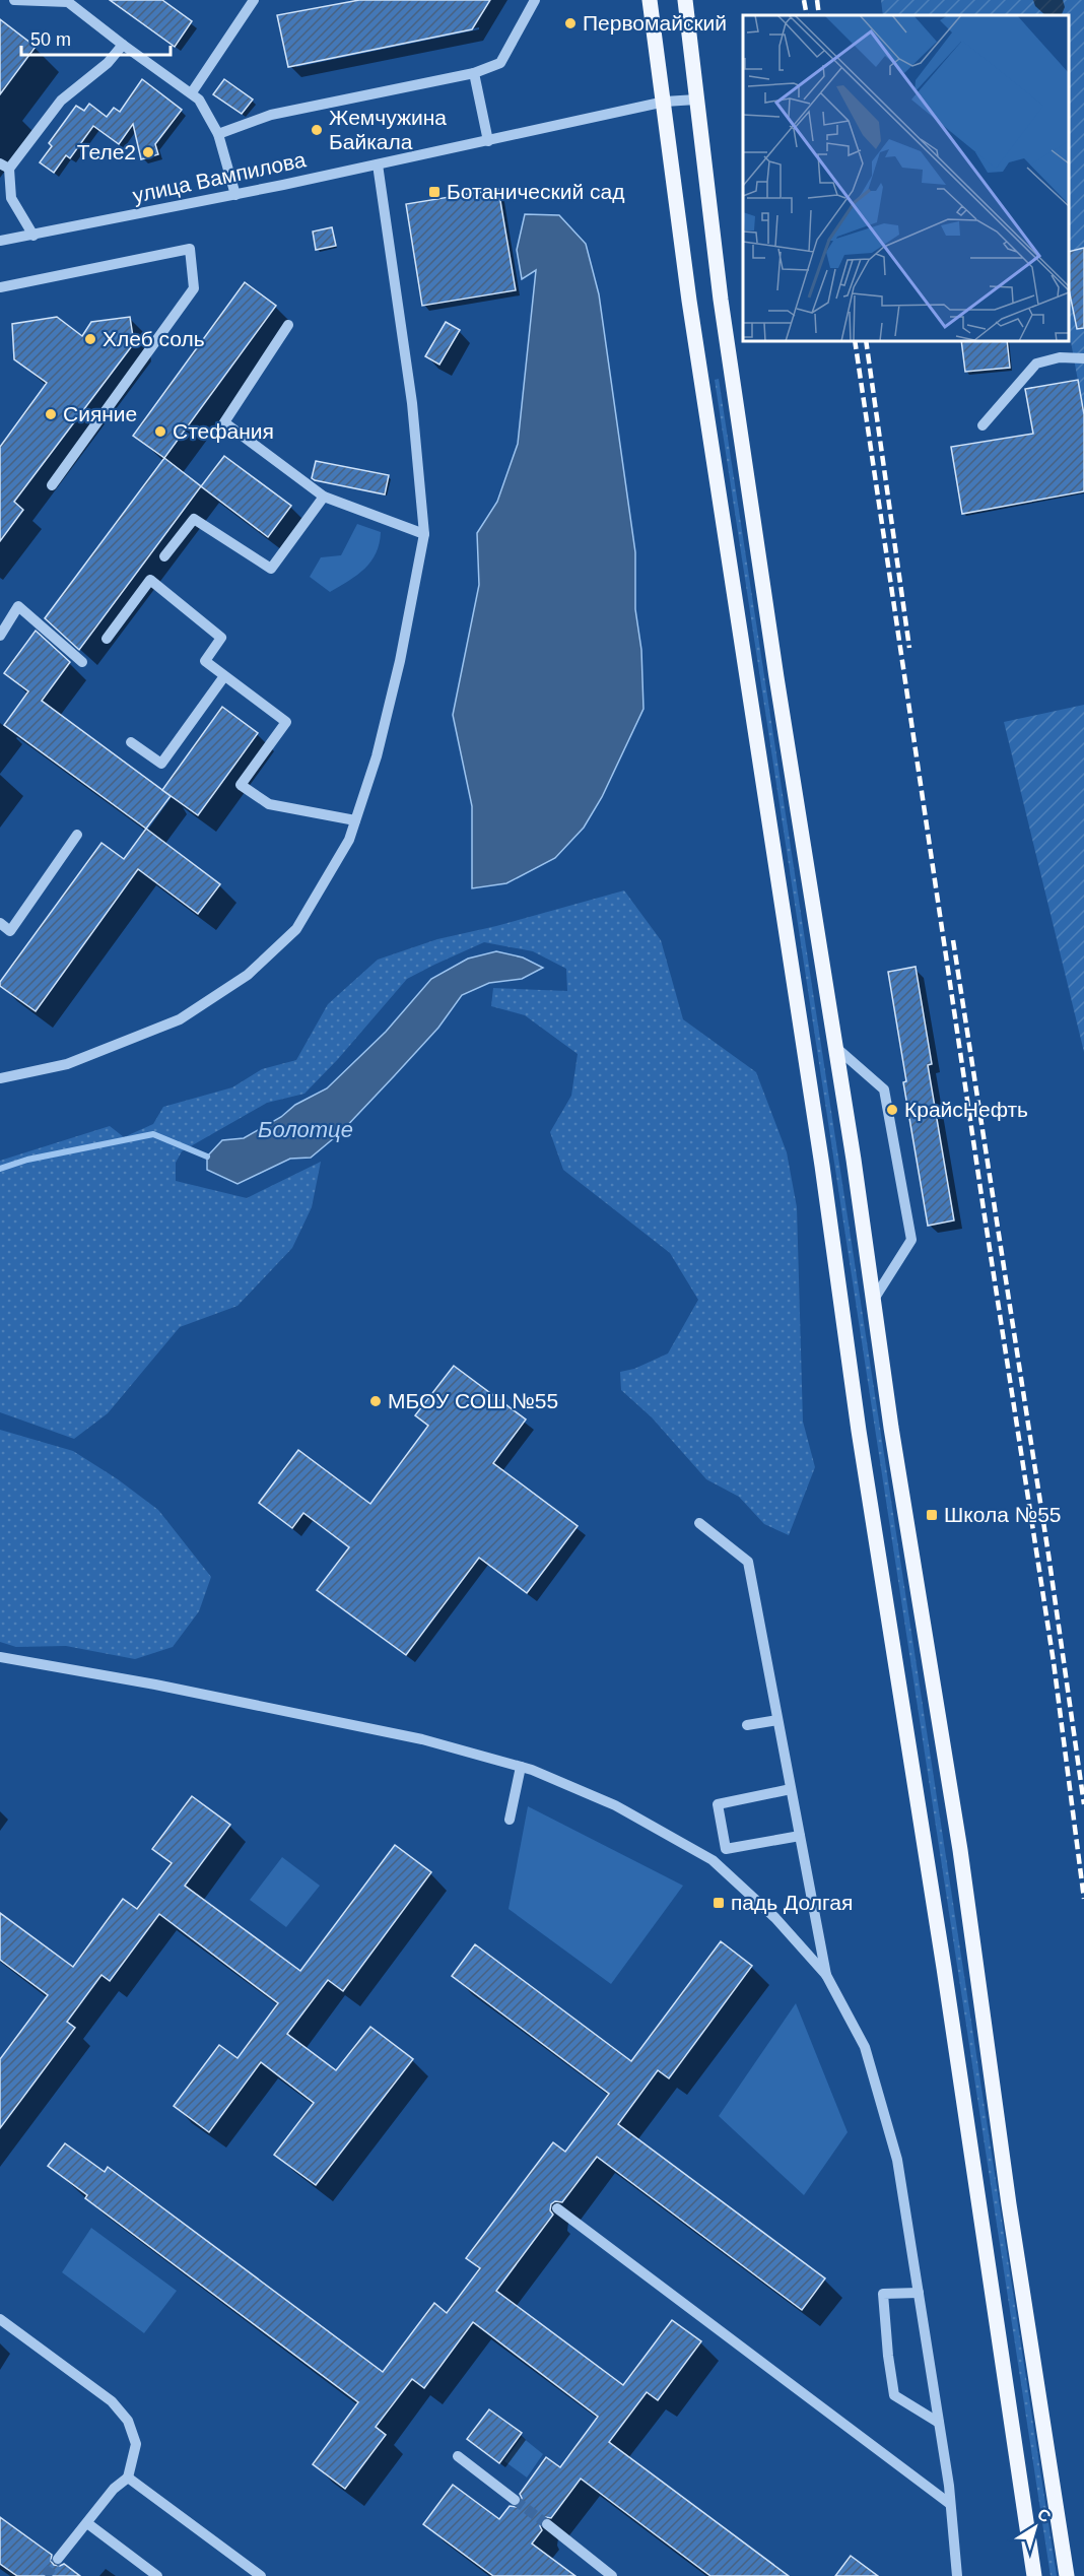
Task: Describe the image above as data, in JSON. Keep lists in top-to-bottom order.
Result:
{
  "streets": {
    "street": ["улица Вампилова"]
  },
  "water": ["Болотце"],
  "places": {
    "other": [
      "Первомайский",
      "Жемчужина Байкала",
      "Теле2",
      "Хлеб соль",
      "Сияние",
      "Стефания",
      "КрайсНефть",
      "МБОУ СОШ №55"
    ],
    "transit": ["Ботанический сад", "Школа №55", "падь Долгая"]
  },
  "scale_bar": "50 m",
  "north": "top right"
}
